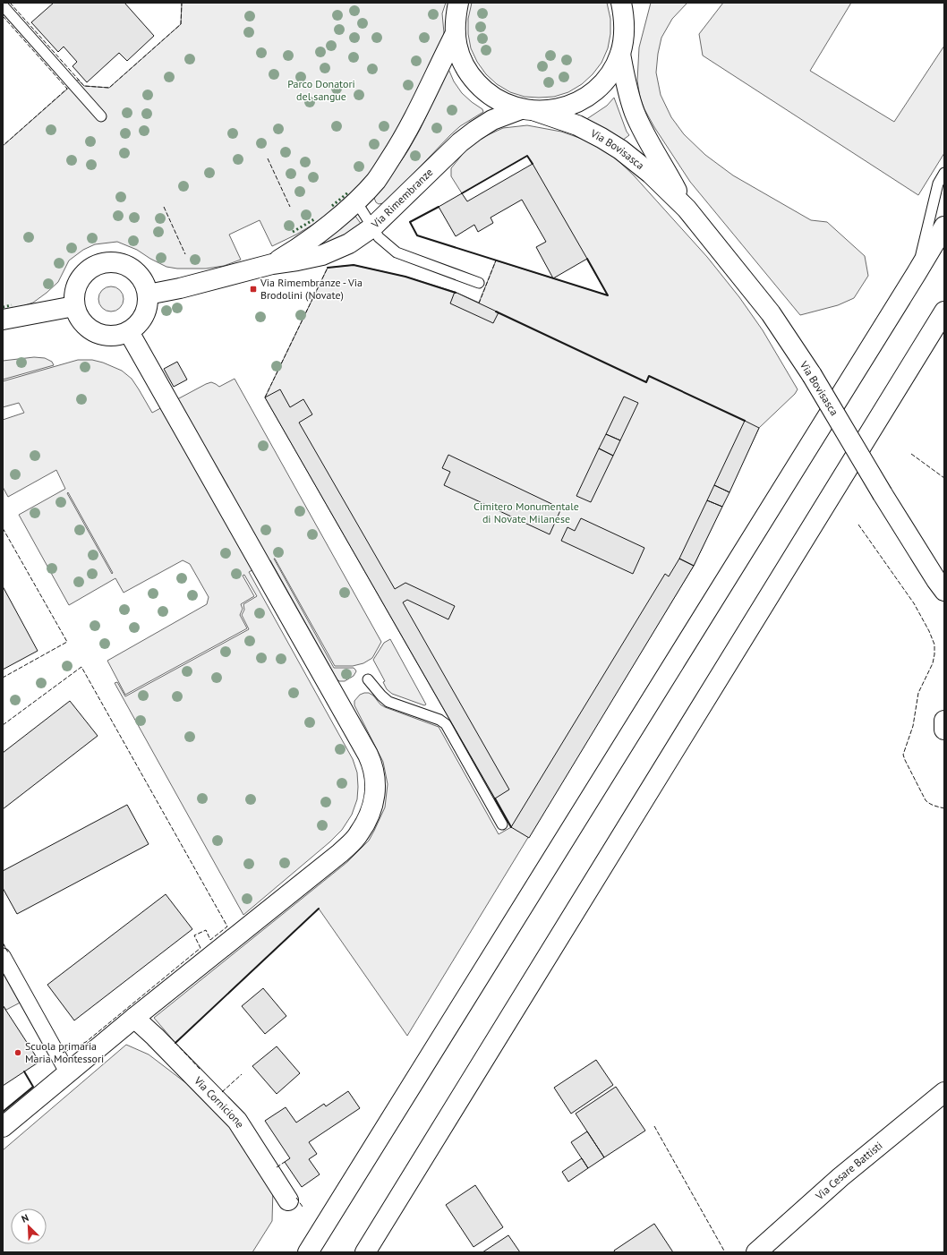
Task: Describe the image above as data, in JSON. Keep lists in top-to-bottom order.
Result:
{
  "streets": {
    "main road": [
      "Via Bovisasca",
      "Via Rimembranze",
      "Via Cornicione",
      "Via Cesare Battisti"
    ]
  },
  "crossings": [
    ["Via Bovisasca", "Via Rimembranze"]
  ],
  "parks": ["Parco Donatori del sangue", "Cimitero Monumentale di Novate Milanese"],
  "places": {
    "transit": ["Via Rimembranze - Via Brodolini (Novate)"],
    "other": ["Scuola primaria Maria Montessori"]
  },
  "north": "top left"
}
